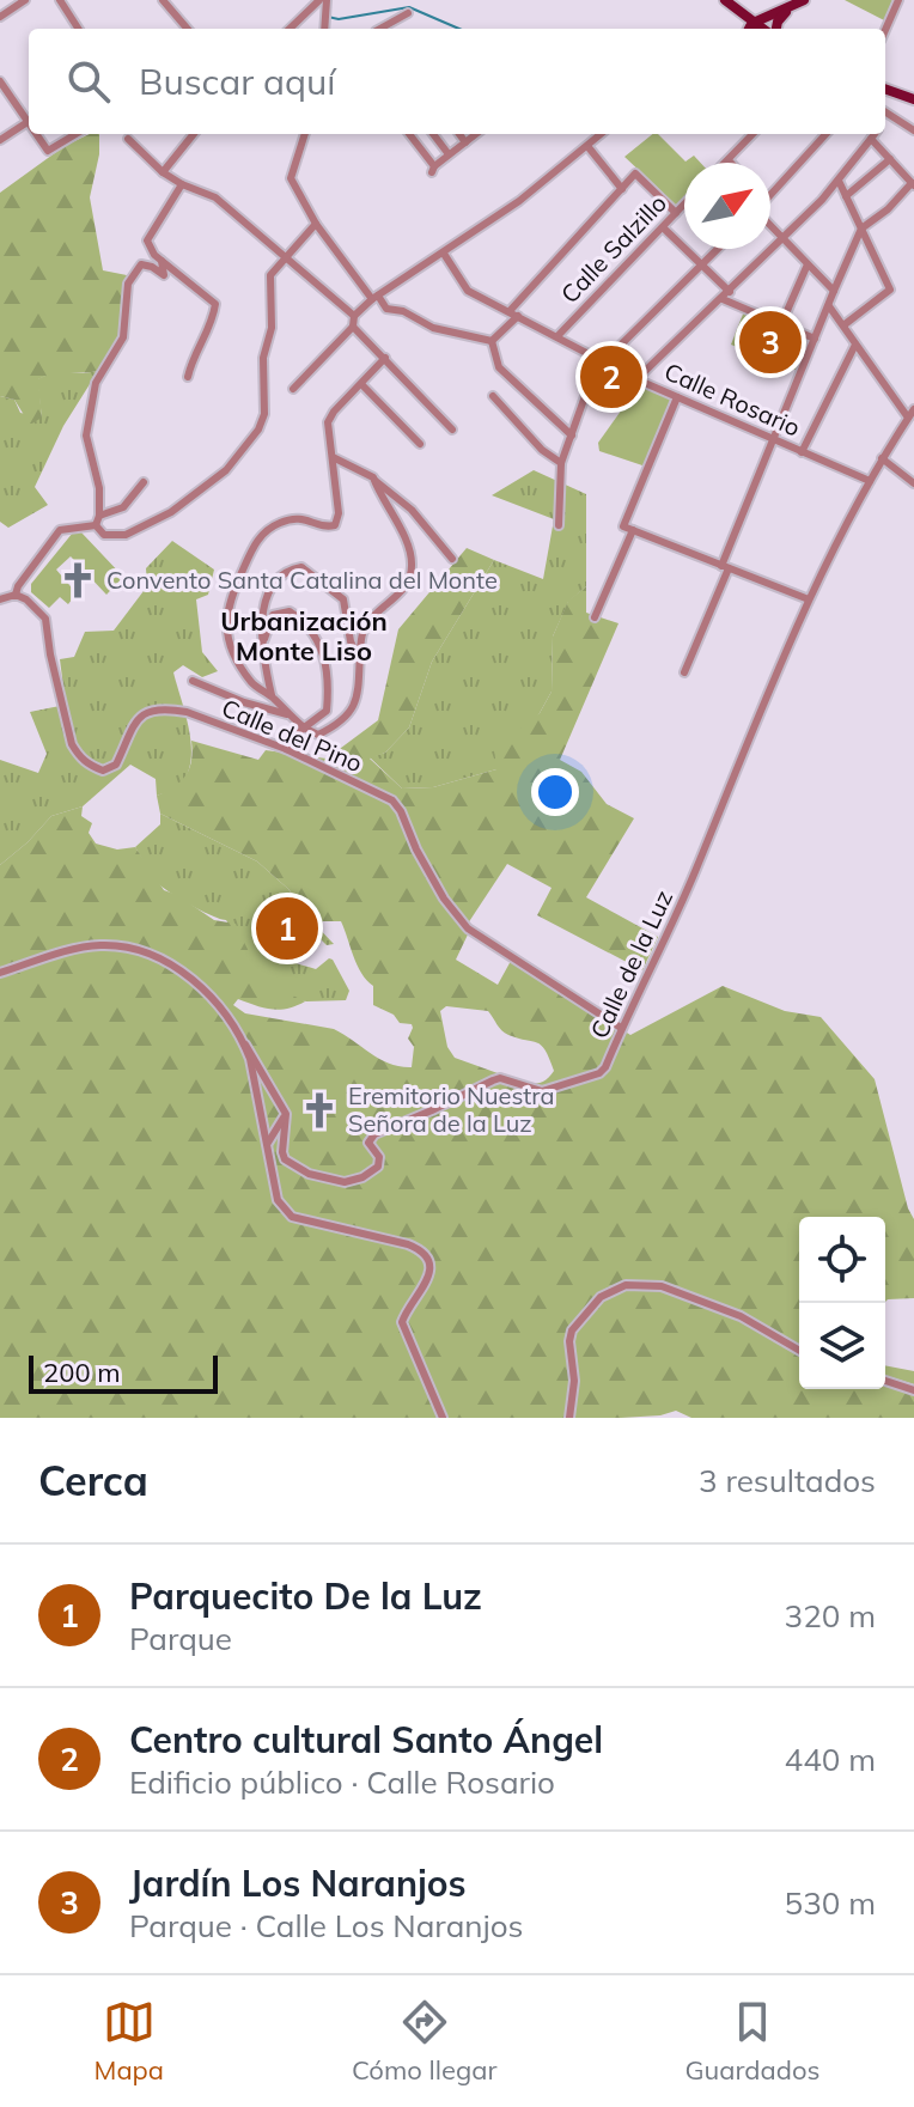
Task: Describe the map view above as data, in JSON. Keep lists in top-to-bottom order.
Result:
{
  "streets": {
    "street": [
      "Calle Salzillo",
      "Calle Rosario",
      "Calle del Pino",
      "Calle de la Luz"
    ]
  },
  "crossings": [
    ["Calle Salzillo", "Calle Rosario"],
    ["Calle Rosario", "Calle de la Luz"],
    ["Calle del Pino", "Calle de la Luz"]
  ],
  "districts": ["Urbanización Monte Liso"],
  "places": {
    "church": ["Convento Santa Catalina del Monte", "Eremitorio Nuestra Señora de la Luz"]
  },
  "scale_bar": "200 m",
  "north": "top right",
  "page": {
    "search": "Buscar aquí",
    "pins": ["3", "2", "1"],
    "scale": "200 m",
    "heading": ["Cerca", "3 resultados"],
    "list": [
      {
        "mark": "1",
        "name": "Parquecito De la Luz",
        "note": "Parque",
        "value": "320 m"
      },
      {
        "mark": "2",
        "name": "Centro cultural Santo Ángel",
        "note": "Edificio público · Calle Rosario",
        "value": "440 m"
      },
      {
        "mark": "3",
        "name": "Jardín Los Naranjos",
        "note": "Parque · Calle Los Naranjos",
        "value": "530 m"
      }
    ],
    "nav": ["Mapa", "Cómo llegar", "Guardados"]
  }
}
